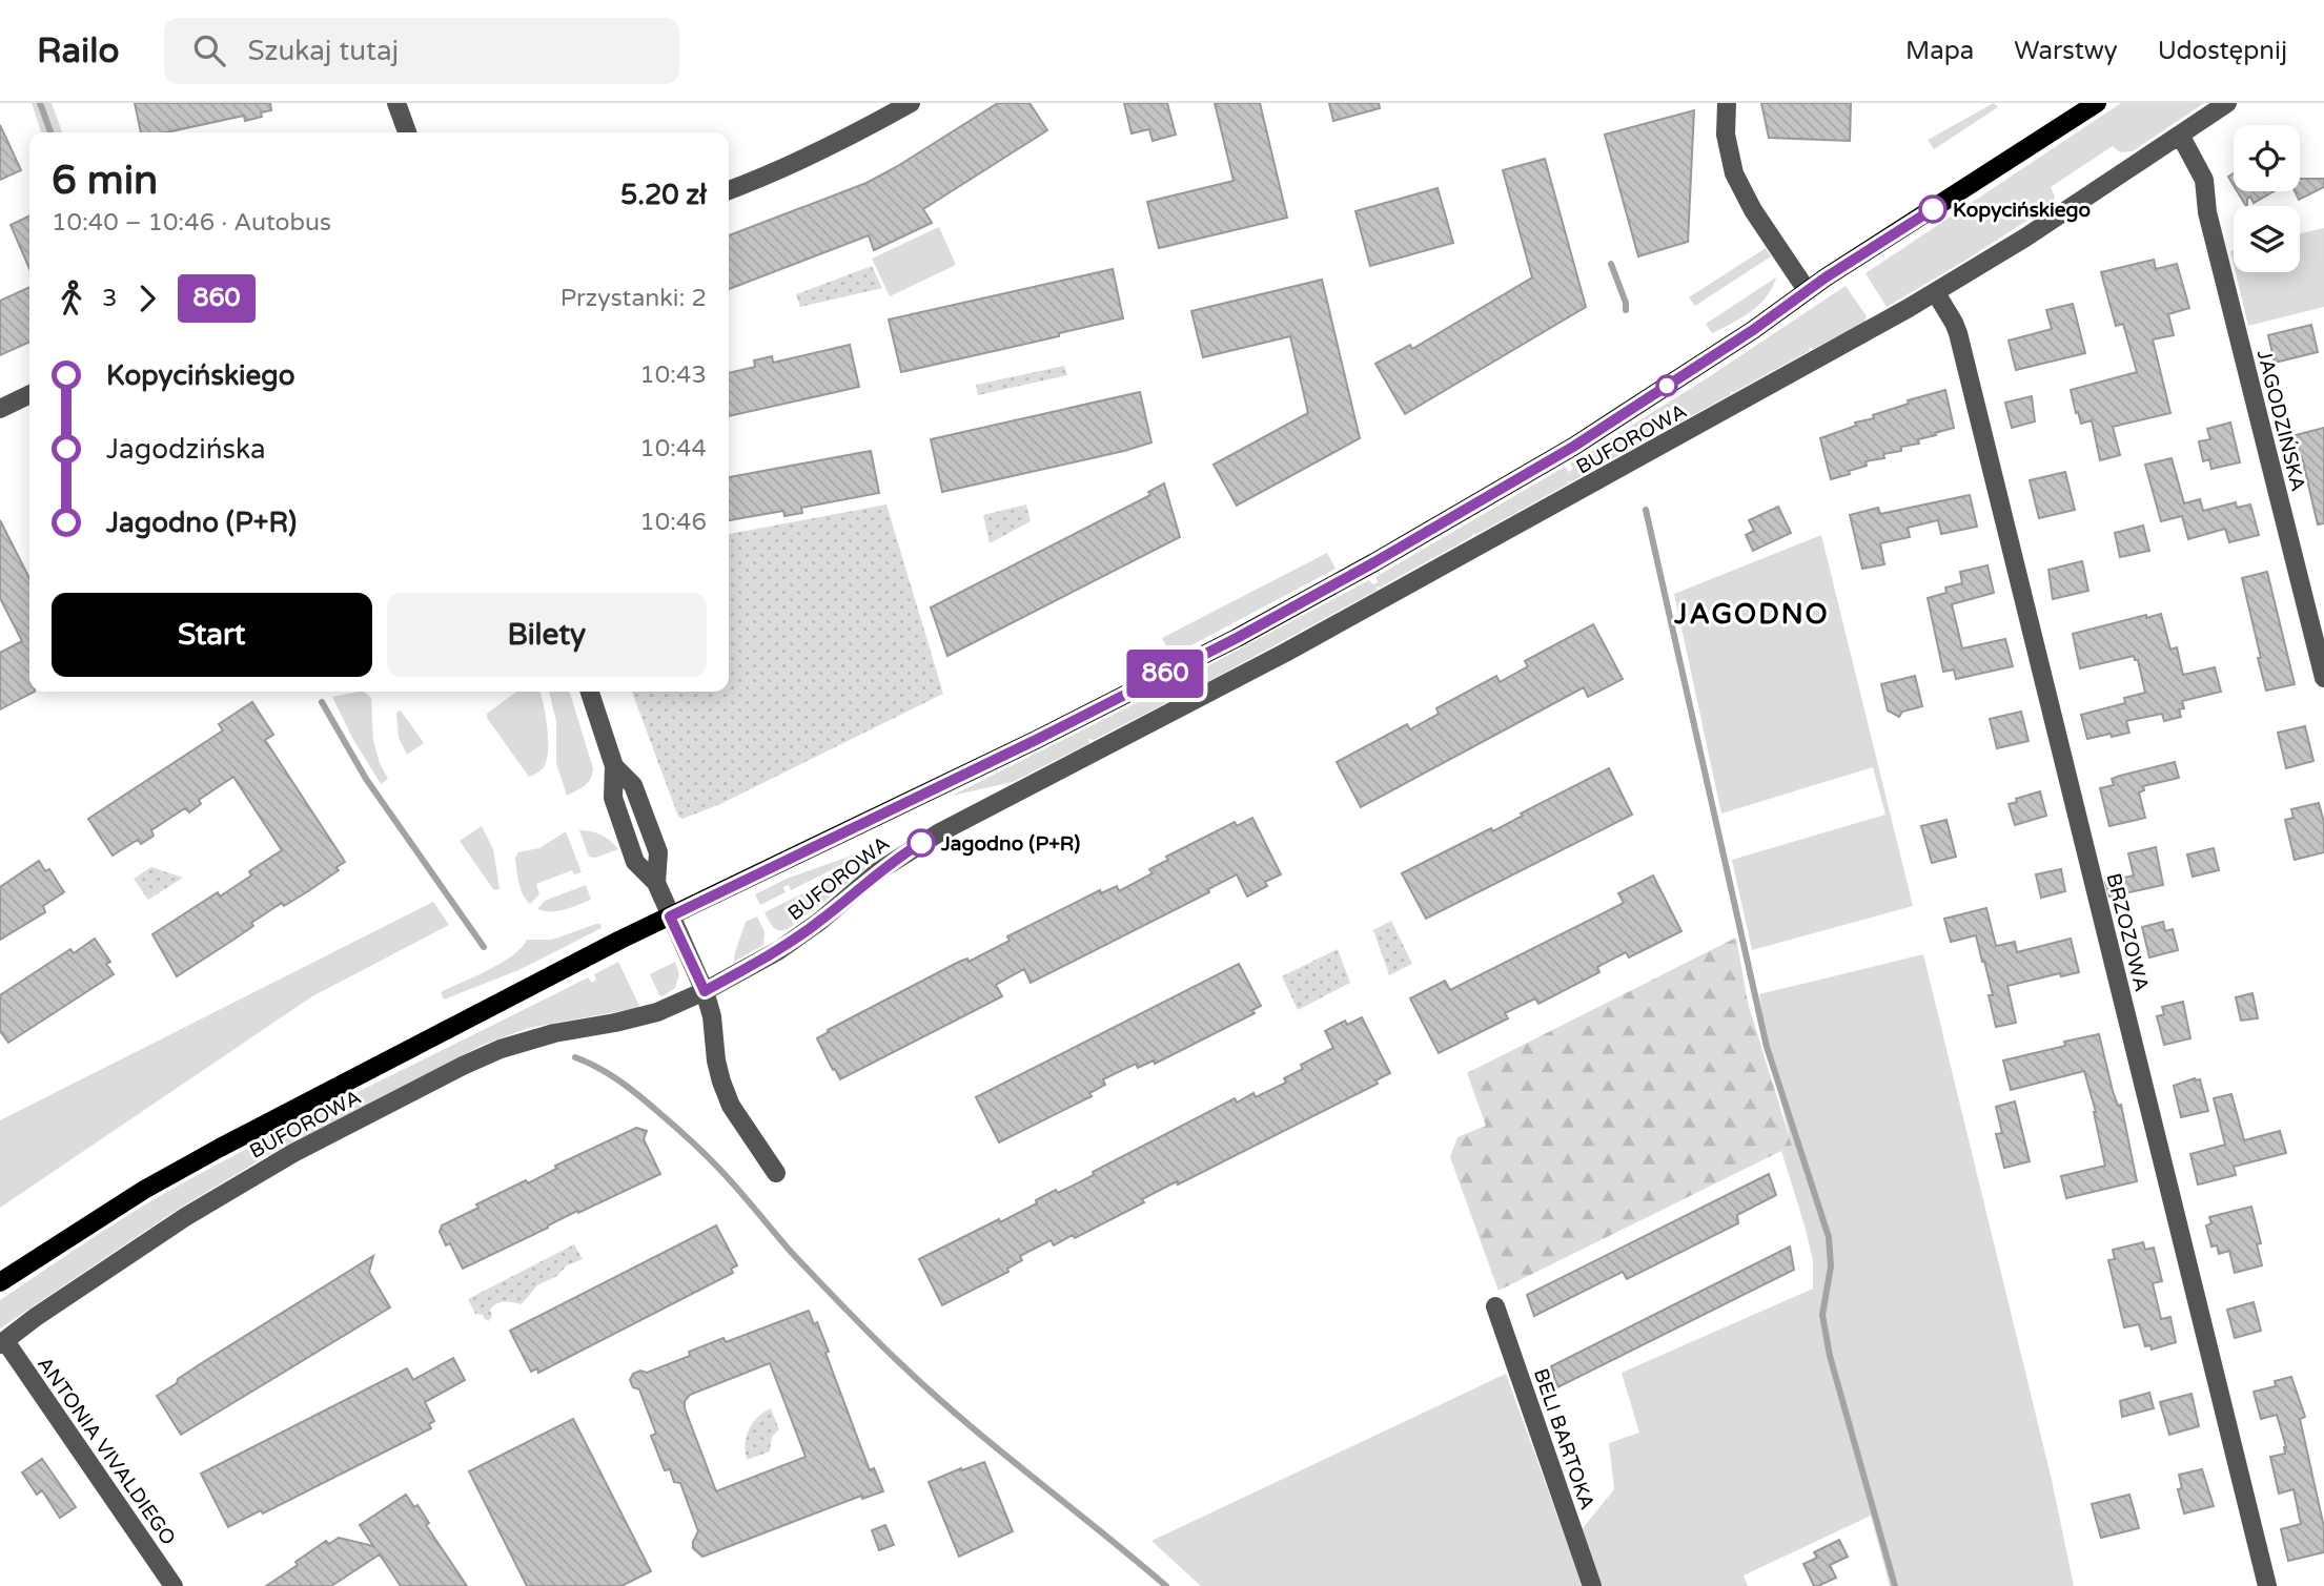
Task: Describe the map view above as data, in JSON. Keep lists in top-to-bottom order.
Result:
{
  "streets": {
    "main road": ["BUFOROWA"],
    "street": [
      "JAGODZIŃSKA",
      "BRZOZOWA",
      "BELI BARTOKA",
      "ANTONIA VIVALDIEGO"
    ]
  },
  "crossings": [
    ["JAGODZIŃSKA", "BUFOROWA"],
    ["BUFOROWA", "BRZOZOWA"],
    ["BUFOROWA", "ANTONIA VIVALDIEGO"]
  ],
  "districts": ["JAGODNO"],
  "places": ["Kopycińskiego", "Jagodno (P+R)"],
  "lines": ["bus line 860"],
  "page": {
    "header": "Railo",
    "search": "Szukaj tutaj",
    "nav": ["Mapa", "Warstwy", "Udostępnij"],
    "on_map": "860",
    "heading": ["6 min", "10:40 – 10:46 · Autobus", "5.20 zł"],
    "legs": ["3", "860", "Przystanki: 2"],
    "list": [
      {
        "name": "Kopycińskiego",
        "value": "10:43"
      },
      {
        "name": "Jagodzińska",
        "value": "10:44"
      },
      {
        "name": "Jagodno (P+R)",
        "value": "10:46"
      }
    ],
    "buttons": ["Start", "Bilety"]
  }
}
